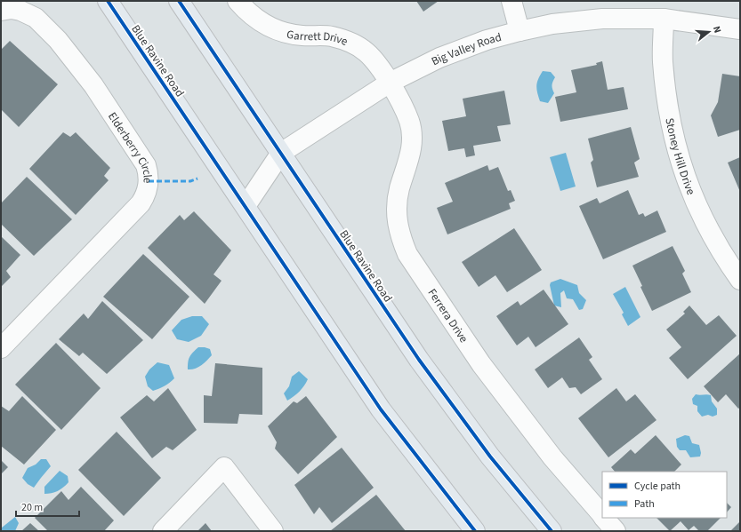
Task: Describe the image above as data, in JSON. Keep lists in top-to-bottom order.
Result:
{
  "streets": {
    "main road": ["Blue Ravine Road"],
    "street": [
      "Garrett Drive",
      "Big Valley Road",
      "Elderberry Circle",
      "Stoney Hill Drive",
      "Ferrera Drive"
    ]
  },
  "crossings": [
    ["Garrett Drive", "Big Valley Road"],
    ["Garrett Drive", "Ferrera Drive"],
    ["Big Valley Road", "Blue Ravine Road"],
    ["Big Valley Road", "Stoney Hill Drive"],
    ["Big Valley Road", "Ferrera Drive"]
  ],
  "legend": ["Cycle path", "Path"],
  "scale_bar": "20 m",
  "north": "right"
}
